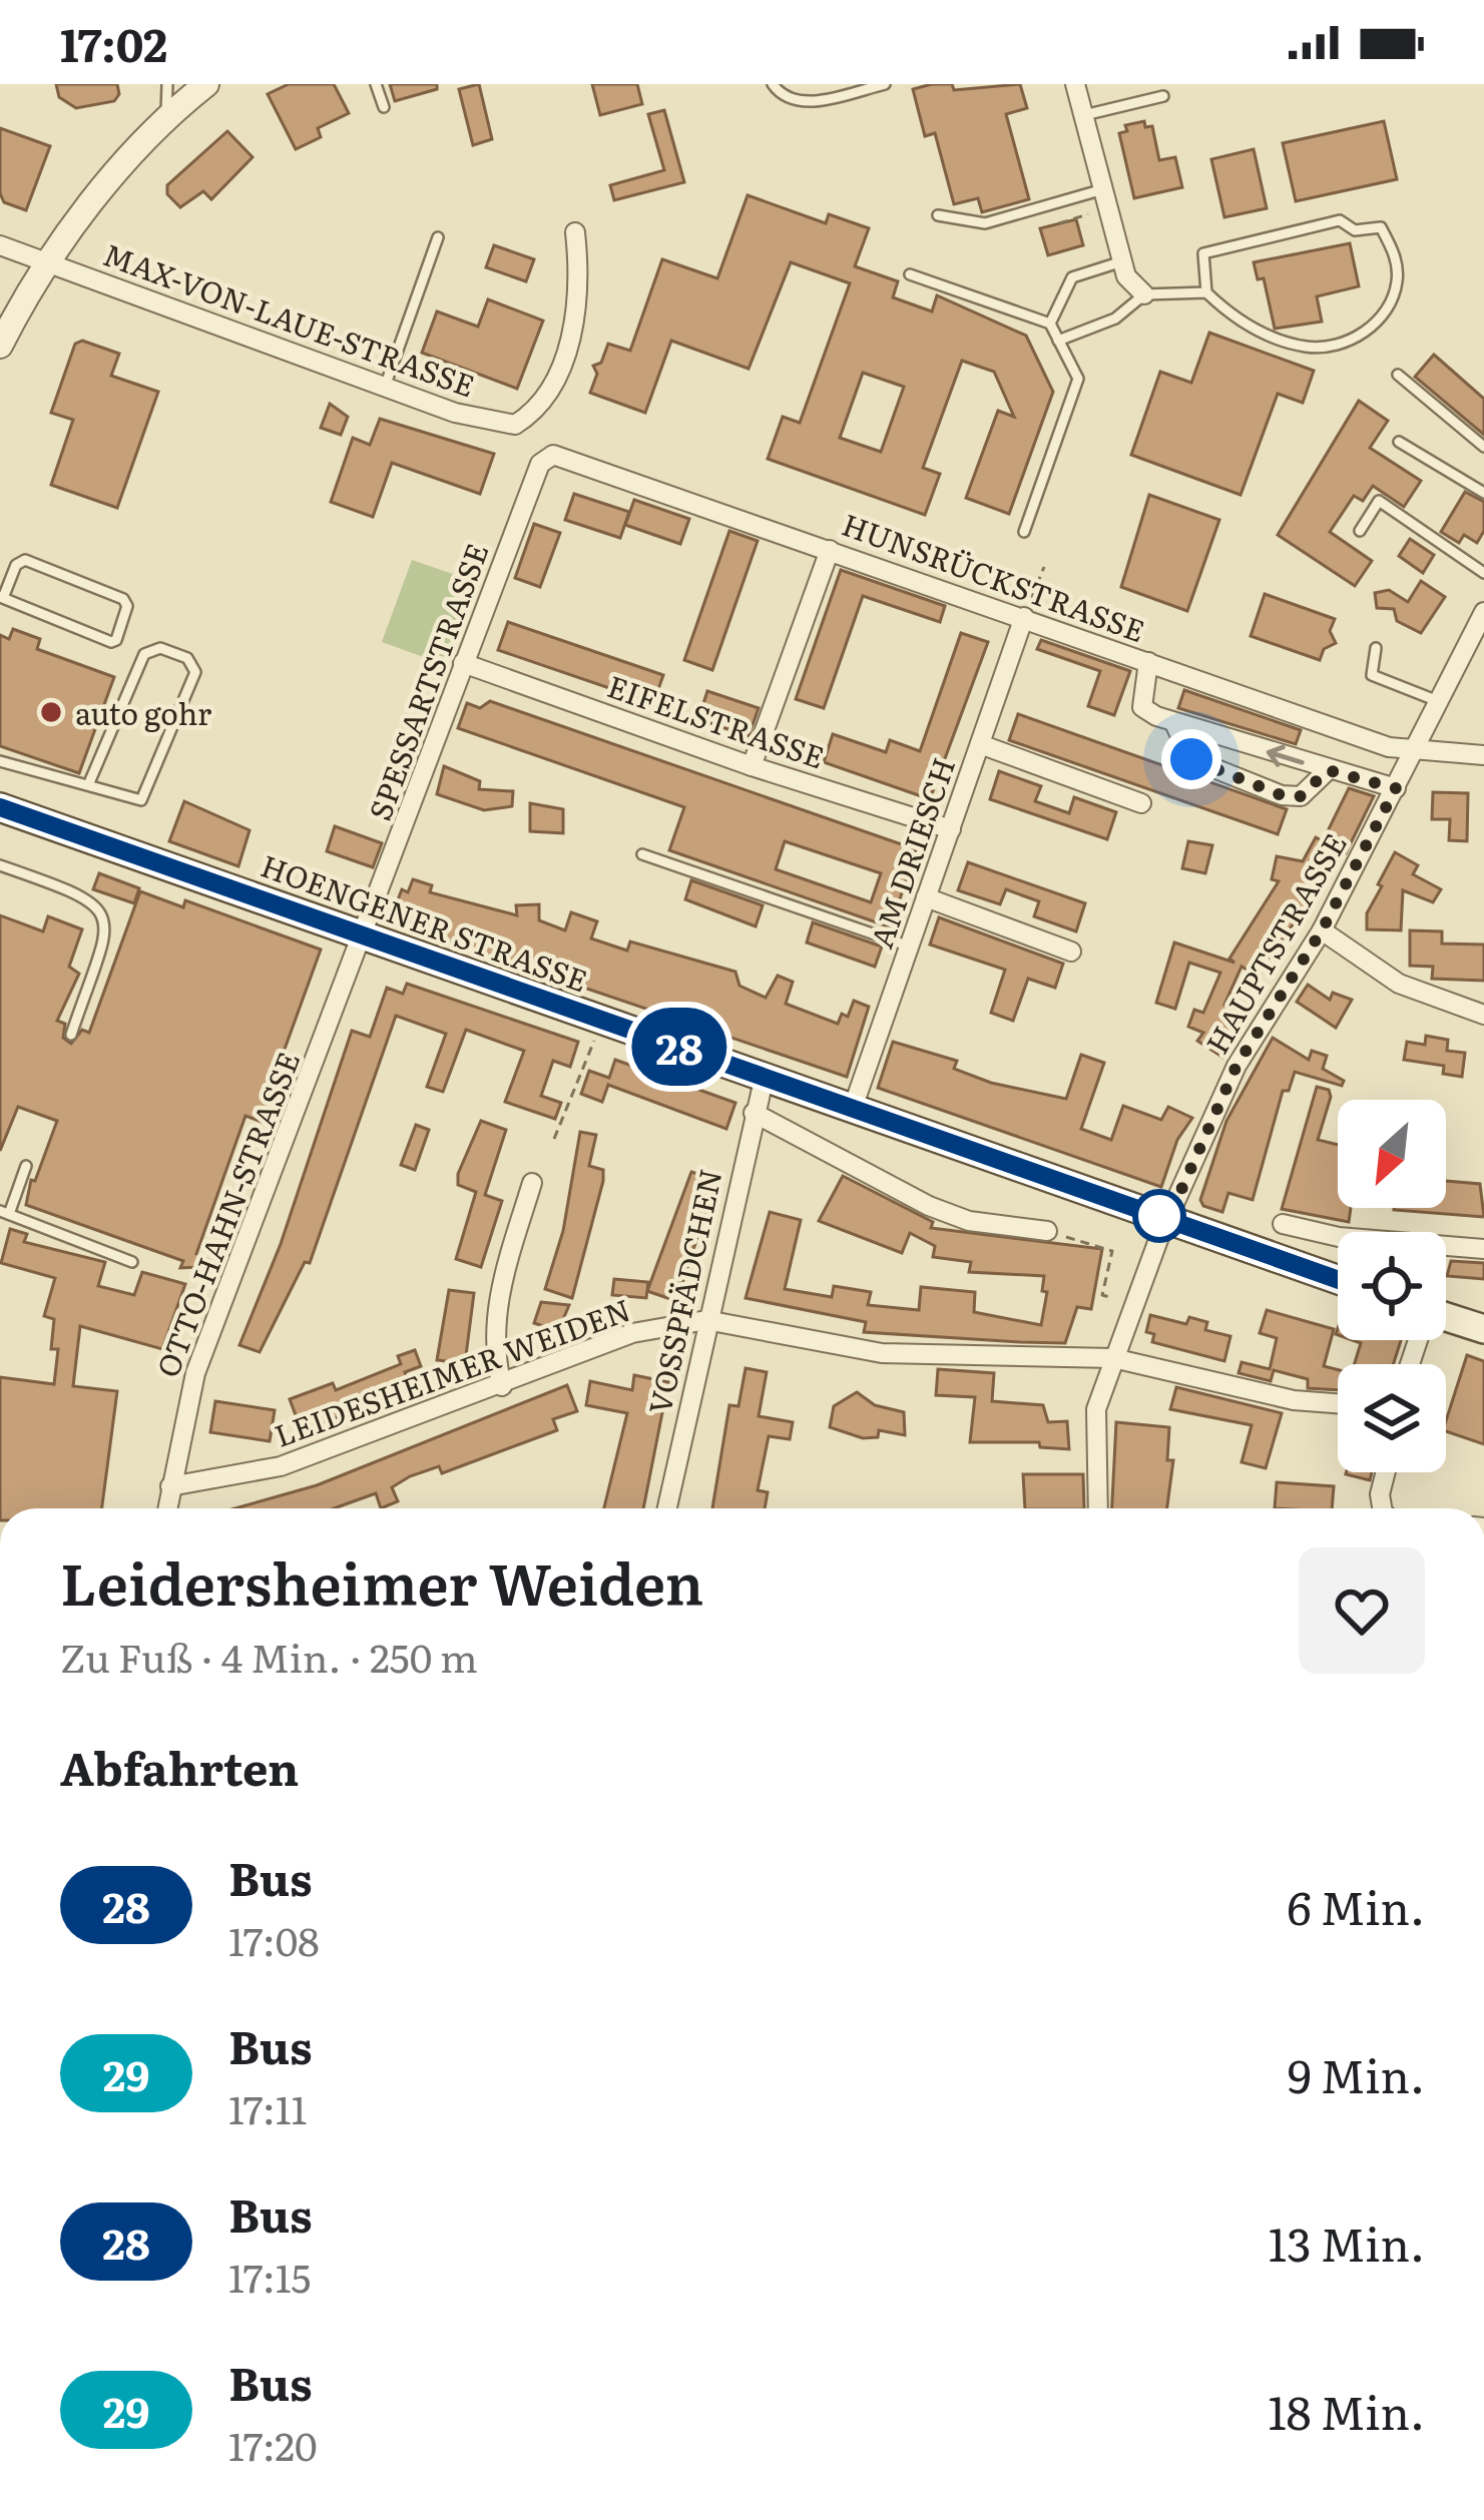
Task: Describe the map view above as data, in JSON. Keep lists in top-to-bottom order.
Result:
{
  "streets": {
    "main road": ["HOENGENER STRASSE"],
    "street": [
      "MAX-VON-LAUE-STRASSE",
      "HUNSRÜCKSTRASSE",
      "SPESSARTSTRASSE",
      "EIFELSTRASSE",
      "AM DRIESCH",
      "HAUPTSTRASSE",
      "OTTO-HAHN-STRASSE",
      "VOSSPFÄDCHEN",
      "LEIDESHEIMER WEIDEN"
    ]
  },
  "crossings": [
    ["HUNSRÜCKSTRASSE", "SPESSARTSTRASSE"],
    ["HUNSRÜCKSTRASSE", "AM DRIESCH"],
    ["HUNSRÜCKSTRASSE", "HAUPTSTRASSE"],
    ["SPESSARTSTRASSE", "EIFELSTRASSE"],
    ["SPESSARTSTRASSE", "HOENGENER STRASSE"],
    ["SPESSARTSTRASSE", "OTTO-HAHN-STRASSE"],
    ["EIFELSTRASSE", "AM DRIESCH"],
    ["AM DRIESCH", "HOENGENER STRASSE"],
    ["HOENGENER STRASSE", "HAUPTSTRASSE"],
    ["HOENGENER STRASSE", "OTTO-HAHN-STRASSE"],
    ["HOENGENER STRASSE", "VOSSPFÄDCHEN"],
    ["HAUPTSTRASSE", "LEIDESHEIMER WEIDEN"],
    ["OTTO-HAHN-STRASSE", "LEIDESHEIMER WEIDEN"],
    ["VOSSPFÄDCHEN", "LEIDESHEIMER WEIDEN"]
  ],
  "places": ["auto gohr"],
  "lines": ["bus line 28"],
  "north": "bottom left",
  "page": {
    "status": "17:02",
    "on_map": "28",
    "heading": [
      ["Leidersheimer Weiden", "Zu Fuß · 4 Min. · 250 m"],
      "Abfahrten"
    ],
    "list": [
      {
        "mark": "28",
        "name": "Bus",
        "note": "17:08",
        "value": "6 Min."
      },
      {
        "mark": "29",
        "name": "Bus",
        "note": "17:11",
        "value": "9 Min."
      },
      {
        "mark": "28",
        "name": "Bus",
        "note": "17:15",
        "value": "13 Min."
      },
      {
        "mark": "29",
        "name": "Bus",
        "note": "17:20",
        "value": "18 Min."
      }
    ]
  }
}
